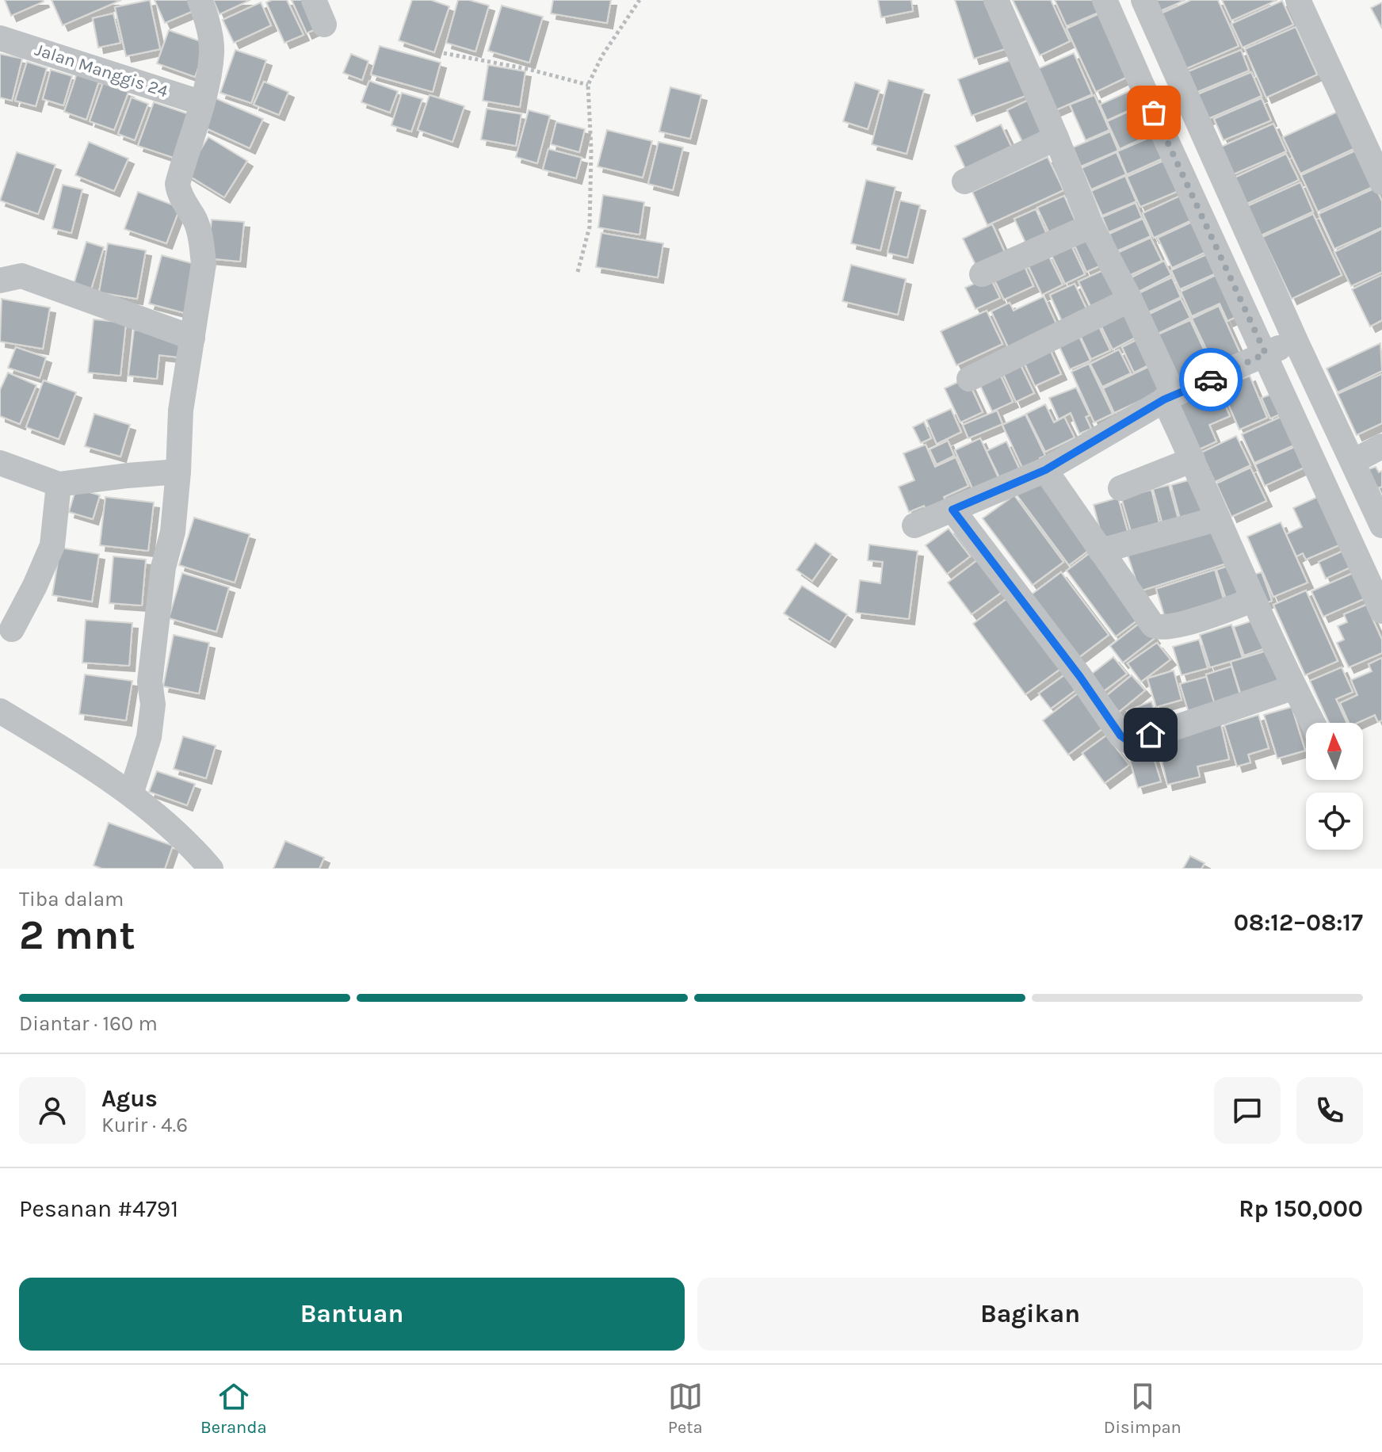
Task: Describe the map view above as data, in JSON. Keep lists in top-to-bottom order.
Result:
{
  "streets": {
    "street": ["Jalan Manggis 24"]
  },
  "north": "top",
  "page": {
    "heading": ["2 mnt", "Tiba dalam", "08:12–08:17"],
    "panel": [
      "Agus",
      "Kurir · 4.6",
      "Pesanan #4791",
      "Rp 150,000"
    ],
    "bar": "Diantar · 160 m",
    "buttons": ["Bantuan", "Bagikan"],
    "tabs": ["Beranda", "Peta", "Disimpan"]
  }
}
